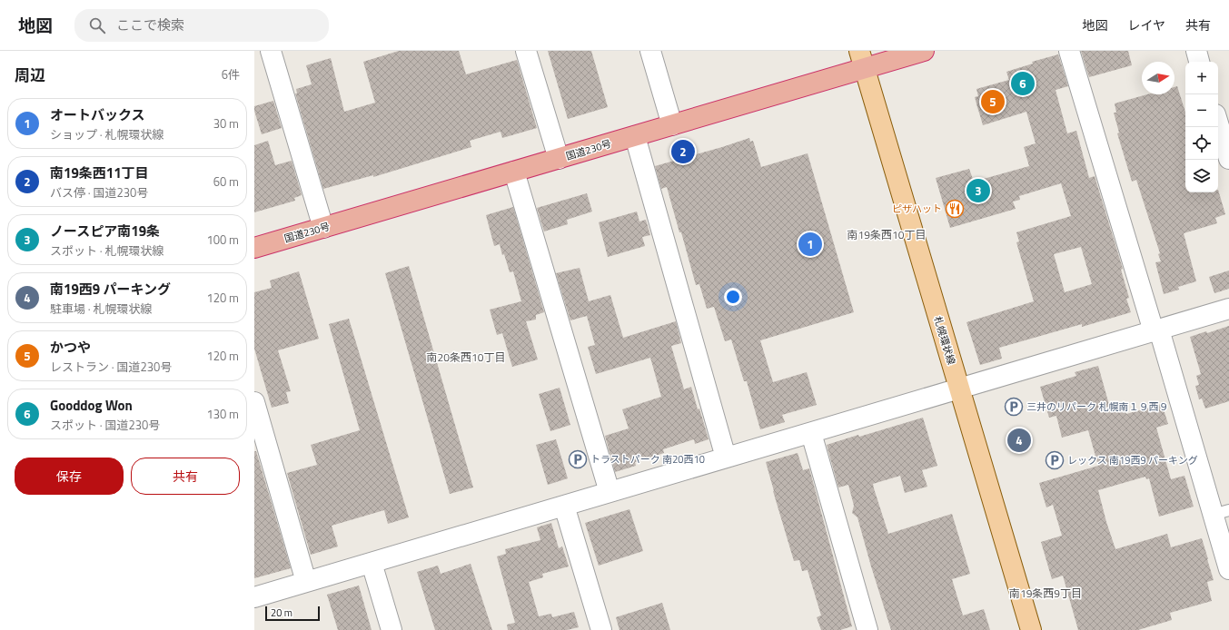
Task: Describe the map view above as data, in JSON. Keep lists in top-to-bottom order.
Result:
{
  "streets": {
    "highway": ["国道230号"],
    "main road": ["札幌環状線"]
  },
  "crossings": [
    ["国道230号", "札幌環状線"]
  ],
  "districts": ["南19条西10丁目", "南20条西10丁目", "南19条西9丁目"],
  "places": {
    "restaurant": ["ピザハット"],
    "parking": ["三井のリパーク 札幌南１９西９", "トラストパーク 南20西10", "レックス 南19西9 パーキング"]
  },
  "scale_bar": "20 m",
  "north": "right",
  "page": {
    "header": "地図",
    "search": "ここで検索",
    "nav": ["地図", "レイヤ", "共有"],
    "heading": ["周辺", "6件"],
    "map_buttons": ["+", "−"],
    "pins": [
      "6",
      "5",
      "2",
      "3",
      "1",
      "4"
    ],
    "list": [
      {
        "mark": "1",
        "name": "オートバックス",
        "note": "ショップ · 札幌環状線",
        "value": "30 m"
      },
      {
        "mark": "2",
        "name": "南19条西11丁目",
        "note": "バス停 · 国道230号",
        "value": "60 m"
      },
      {
        "mark": "3",
        "name": "ノースピア南19条",
        "note": "スポット · 札幌環状線",
        "value": "100 m"
      },
      {
        "mark": "4",
        "name": "南19西9 パーキング",
        "note": "駐車場 · 札幌環状線",
        "value": "120 m"
      },
      {
        "mark": "5",
        "name": "かつや",
        "note": "レストラン · 国道230号",
        "value": "120 m"
      },
      {
        "mark": "6",
        "name": "Gooddog Won",
        "note": "スポット · 国道230号",
        "value": "130 m"
      }
    ],
    "buttons": ["保存", "共有"],
    "scale": "20 m"
  }
}
